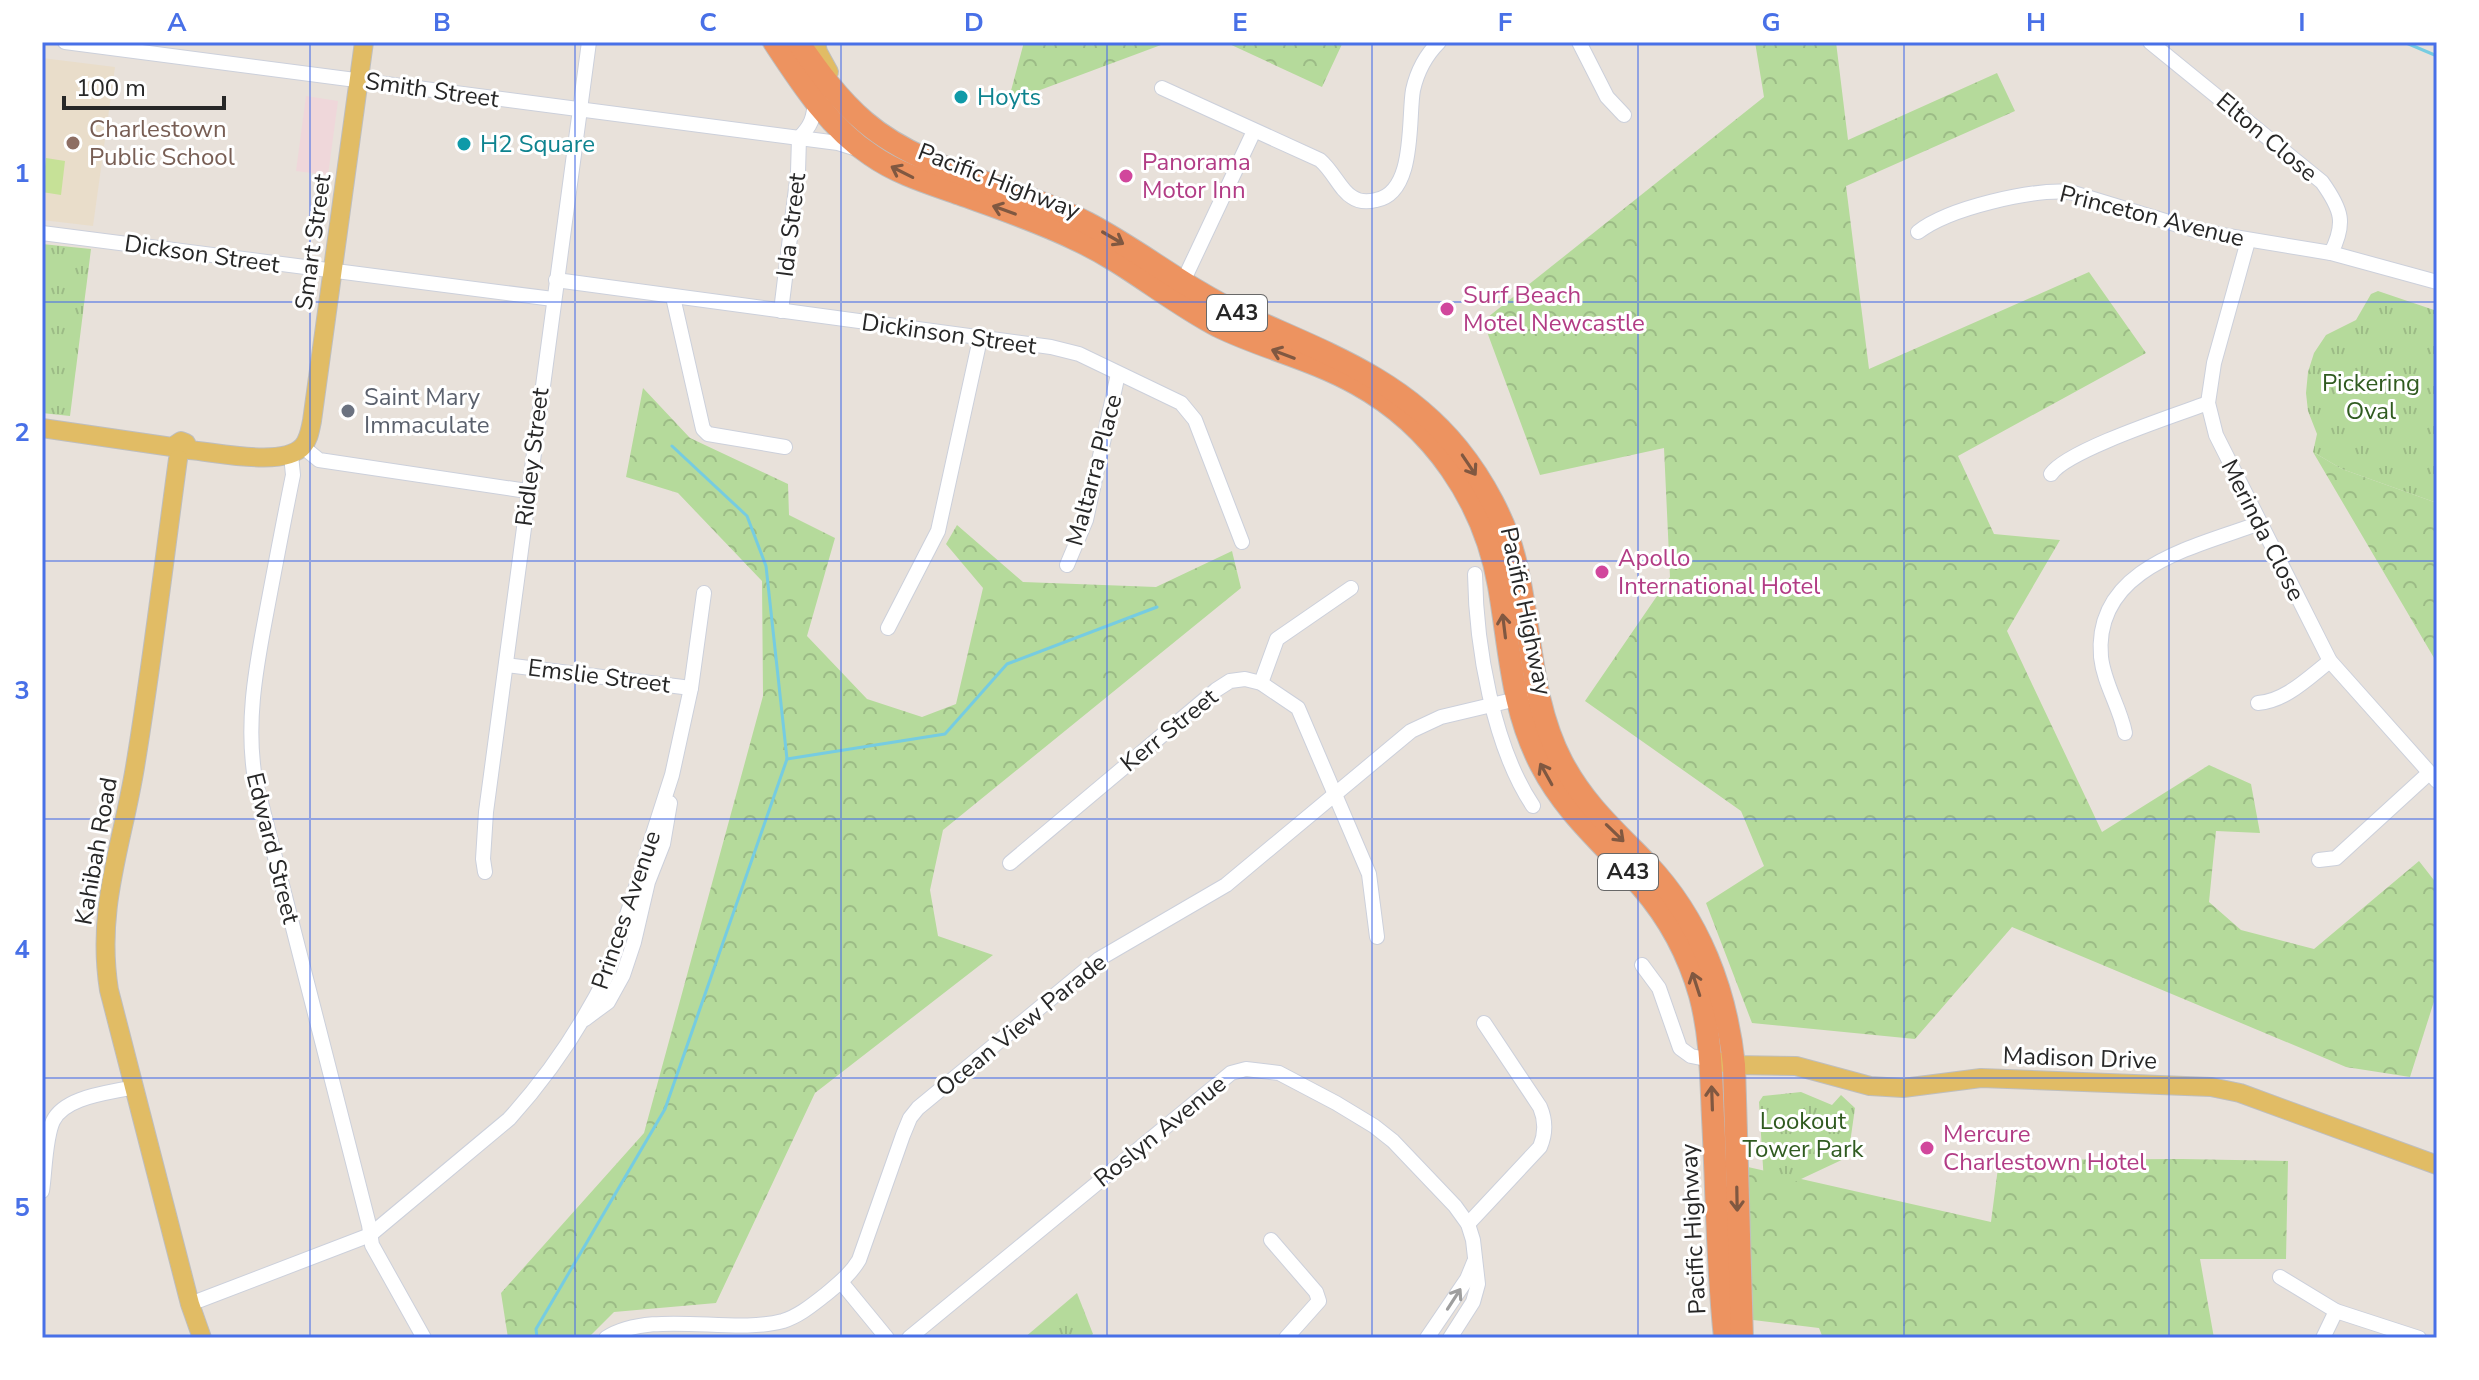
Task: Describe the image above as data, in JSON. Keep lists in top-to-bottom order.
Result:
{
  "streets": {
    "highway": ["Pacific Highway", "A43"],
    "main road": ["Smart Street", "Kahibah Road", "Madison Drive"],
    "street": [
      "Smith Street",
      "Elton Close",
      "Princeton Avenue",
      "Ida Street",
      "Dickson Street",
      "Dickinson Street",
      "Ridley Street",
      "Maltarra Place",
      "Merinda Close",
      "Emslie Street",
      "Kerr Street",
      "Edward Street",
      "Princes Avenue",
      "Ocean View Parade",
      "Roslyn Avenue"
    ]
  },
  "crossings": [
    ["Smith Street", "Pacific Highway"],
    ["Smith Street", "Ida Street"],
    ["Smith Street", "Smart Street"],
    ["Smith Street", "Ridley Street"],
    ["Elton Close", "Princeton Avenue"],
    ["Pacific Highway", "Ocean View Parade"],
    ["Pacific Highway", "Madison Drive"],
    ["Princeton Avenue", "Merinda Close"],
    ["Ida Street", "Dickinson Street"],
    ["Smart Street", "Dickson Street"],
    ["Smart Street", "Edward Street"],
    ["Dickson Street", "Ridley Street"],
    ["Dickinson Street", "Ridley Street"],
    ["Dickinson Street", "Maltarra Place"],
    ["Ridley Street", "Emslie Street"],
    ["Emslie Street", "Princes Avenue"],
    ["Edward Street", "Princes Avenue"],
    ["Kahibah Road", "Princes Avenue"]
  ],
  "parks": ["Pickering Oval", "Lookout Tower Park"],
  "places": [
    "Hoyts",
    "Charlestown Public School",
    "H2 Square",
    "Panorama Motor Inn",
    "Surf Beach Motel Newcastle",
    "Saint Mary Immaculate",
    "Apollo International Hotel",
    "Mercure Charlestown Hotel"
  ],
  "scale_bar": "100 m",
  "grid": {
    "columns": [
      "A",
      "B",
      "C",
      "D",
      "E",
      "F",
      "G",
      "H",
      "I"
    ],
    "rows": [
      "1",
      "2",
      "3",
      "4",
      "5"
    ]
  }
}
